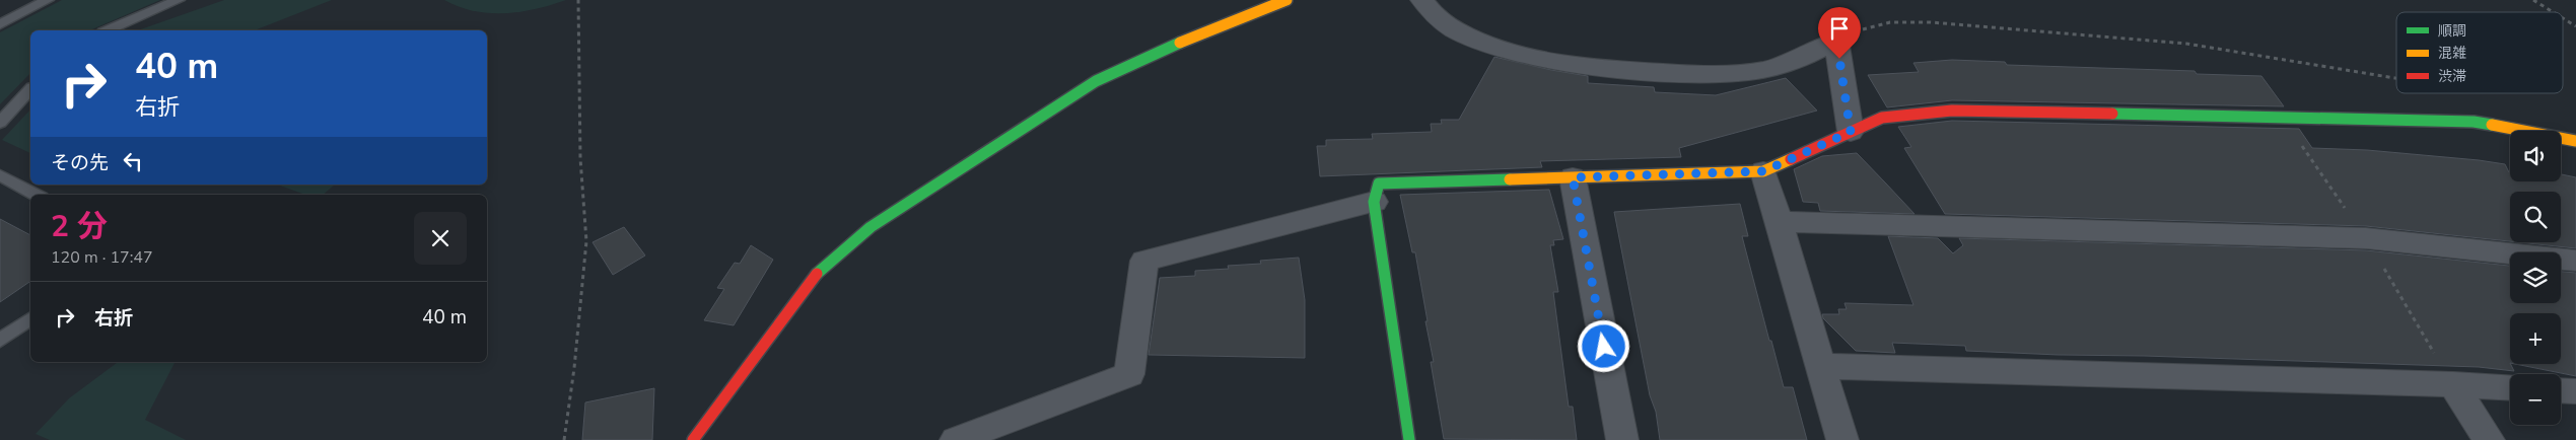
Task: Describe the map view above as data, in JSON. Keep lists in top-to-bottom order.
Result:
{
  "legend": ["順調", "混雑", "渋滞"],
  "page": {
    "turn": ["40 m", "右折"],
    "map_buttons": ["+", "−"],
    "then": "その先",
    "heading": ["2 分", "120 m · 17:47"],
    "list": [
      {
        "name": "右折",
        "value": "40 m"
      }
    ]
  }
}
